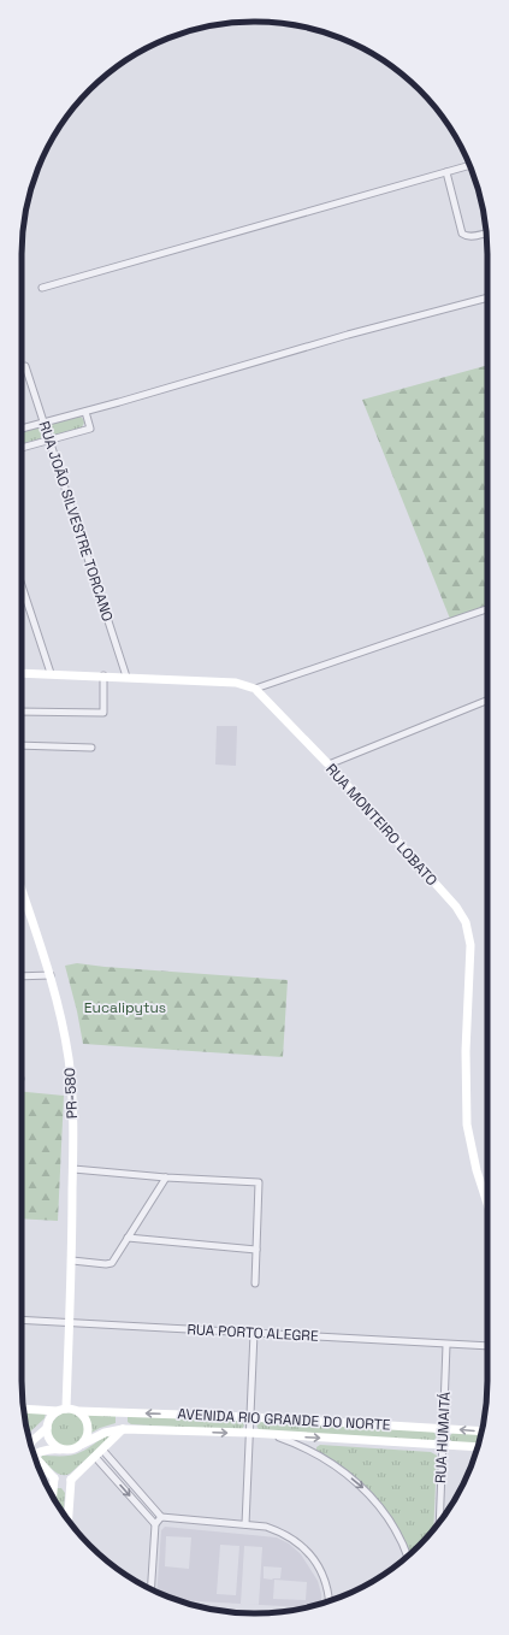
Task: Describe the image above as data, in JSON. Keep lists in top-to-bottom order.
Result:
{
  "streets": {
    "main road": ["RUA MONTEIRO LOBATO", "PR-580", "AVENIDA RIO GRANDE DO NORTE"],
    "street": ["RUA JOÃO SILVESTRE TORCANO", "RUA PORTO ALEGRE", "RUA HUMAITÁ"]
  },
  "crossings": [
    ["PR-580", "RUA PORTO ALEGRE"],
    ["PR-580", "AVENIDA RIO GRANDE DO NORTE"],
    ["RUA PORTO ALEGRE", "RUA HUMAITÁ"],
    ["AVENIDA RIO GRANDE DO NORTE", "RUA HUMAITÁ"]
  ],
  "parks": ["Eucalipytus"]
}
